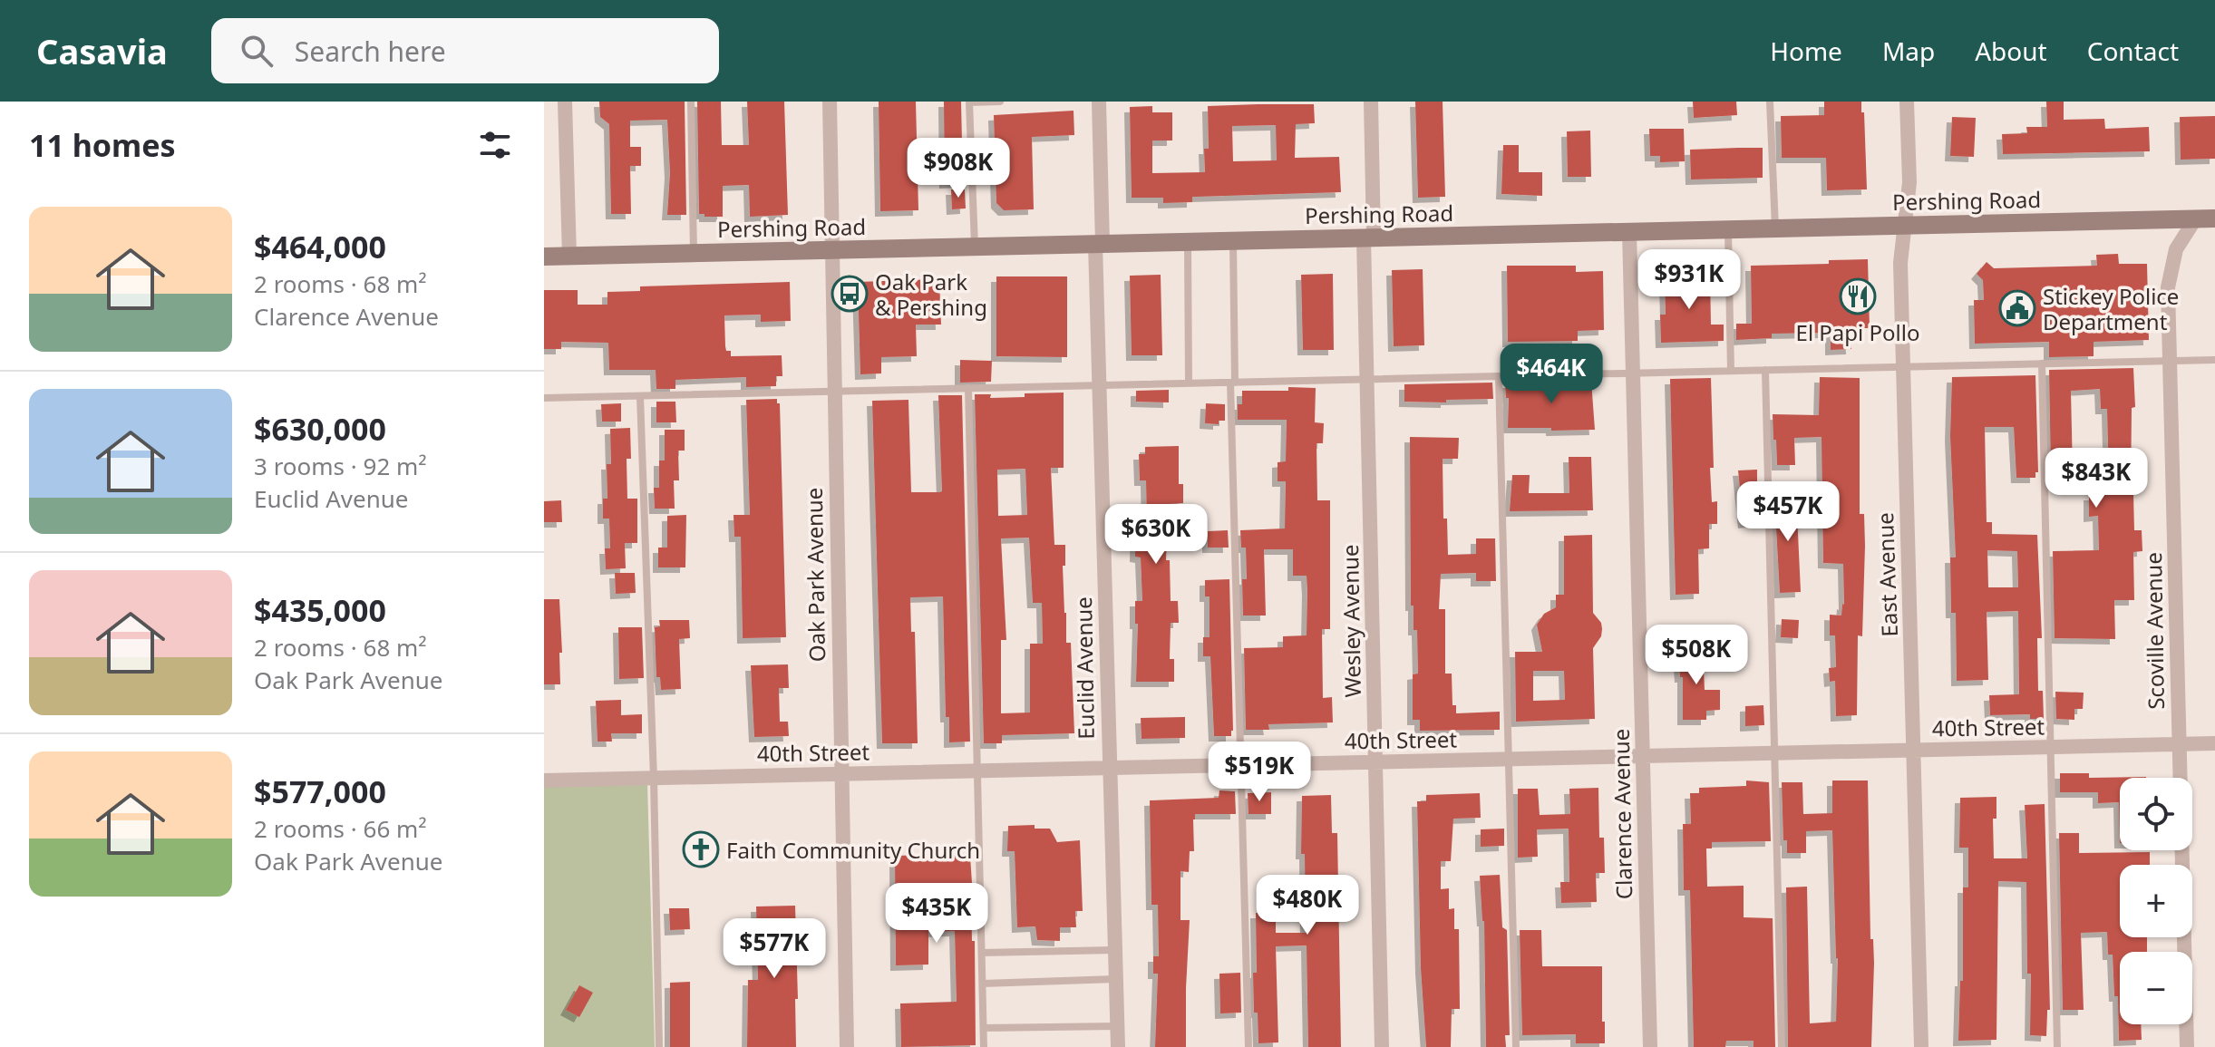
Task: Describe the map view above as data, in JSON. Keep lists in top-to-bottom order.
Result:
{
  "streets": {
    "main road": ["Pershing Road"],
    "street": [
      "Oak Park Avenue",
      "East Avenue",
      "Wesley Avenue",
      "Scoville Avenue",
      "Euclid Avenue",
      "40th Street",
      "Clarence Avenue"
    ]
  },
  "crossings": [
    ["Pershing Road", "Oak Park Avenue"],
    ["Pershing Road", "East Avenue"],
    ["Pershing Road", "Wesley Avenue"],
    ["Pershing Road", "Scoville Avenue"],
    ["Pershing Road", "Euclid Avenue"],
    ["Pershing Road", "Clarence Avenue"],
    ["Oak Park Avenue", "40th Street"],
    ["East Avenue", "40th Street"],
    ["Wesley Avenue", "40th Street"],
    ["Scoville Avenue", "40th Street"],
    ["Euclid Avenue", "40th Street"],
    ["40th Street", "Clarence Avenue"]
  ],
  "places": {
    "bus stop": ["Oak Park & Pershing"],
    "restaurant": ["El Papi Pollo"],
    "public building": ["Stickey Police Department"],
    "church": ["Faith Community Church"]
  },
  "page": {
    "header": "Casavia",
    "search": "Search here",
    "nav": [
      "Home",
      "Map",
      "About",
      "Contact"
    ],
    "heading": "11 homes",
    "price": [
      "$908K",
      "$931K",
      "$464K",
      "$843K",
      "$457K",
      "$630K",
      "$508K",
      "$519K",
      "$480K",
      "$435K",
      "$577K"
    ],
    "list": [
      {
        "name": "$464,000",
        "note": "2 rooms · 68 m² · Clarence Avenue"
      },
      {
        "name": "$630,000",
        "note": "3 rooms · 92 m² · Euclid Avenue"
      },
      {
        "name": "$435,000",
        "note": "2 rooms · 68 m² · Oak Park Avenue"
      },
      {
        "name": "$577,000",
        "note": "2 rooms · 66 m² · Oak Park Avenue"
      }
    ],
    "map_buttons": ["+", "−"]
  }
}
